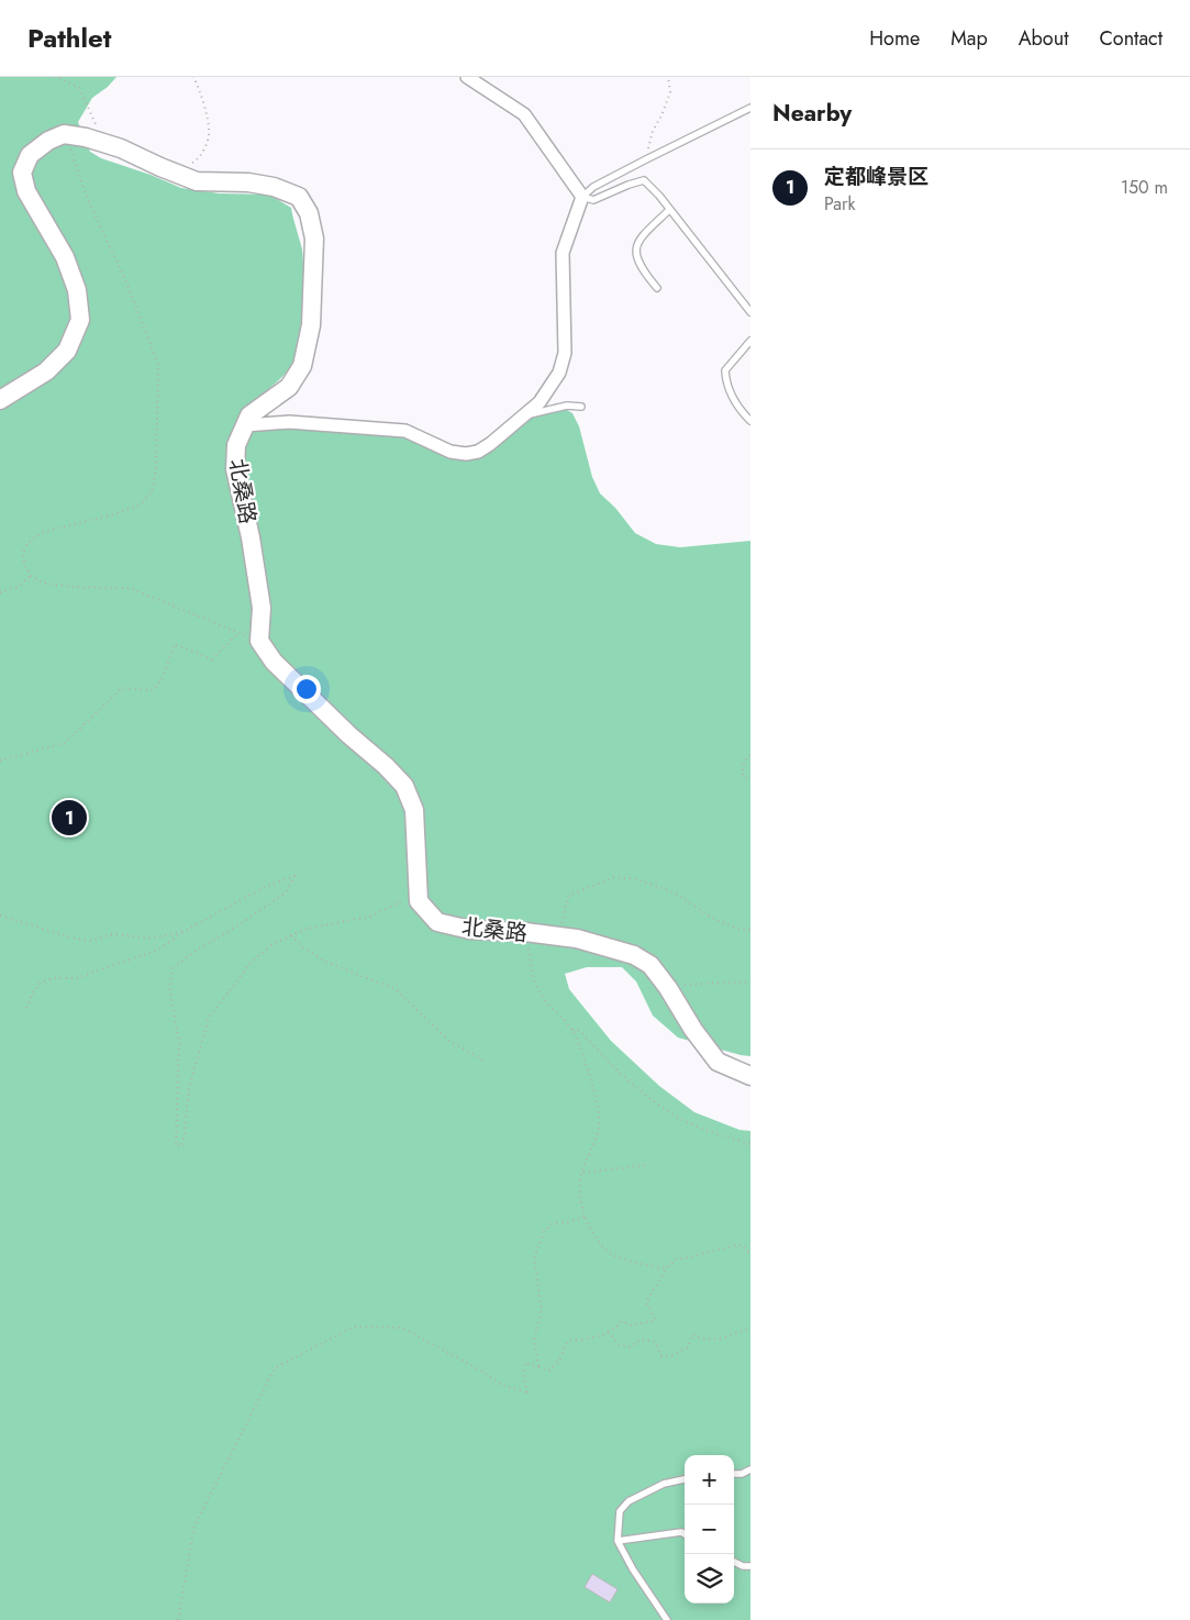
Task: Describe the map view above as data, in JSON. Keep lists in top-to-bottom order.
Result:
{
  "streets": {
    "street": ["北桑路"]
  },
  "page": {
    "header": "Pathlet",
    "nav": [
      "Home",
      "Map",
      "About",
      "Contact"
    ],
    "heading": "Nearby",
    "list": [
      {
        "mark": "1",
        "name": "定都峰景区",
        "note": "Park",
        "value": "150 m"
      }
    ],
    "pins": "1",
    "map_buttons": ["+", "−"]
  }
}
